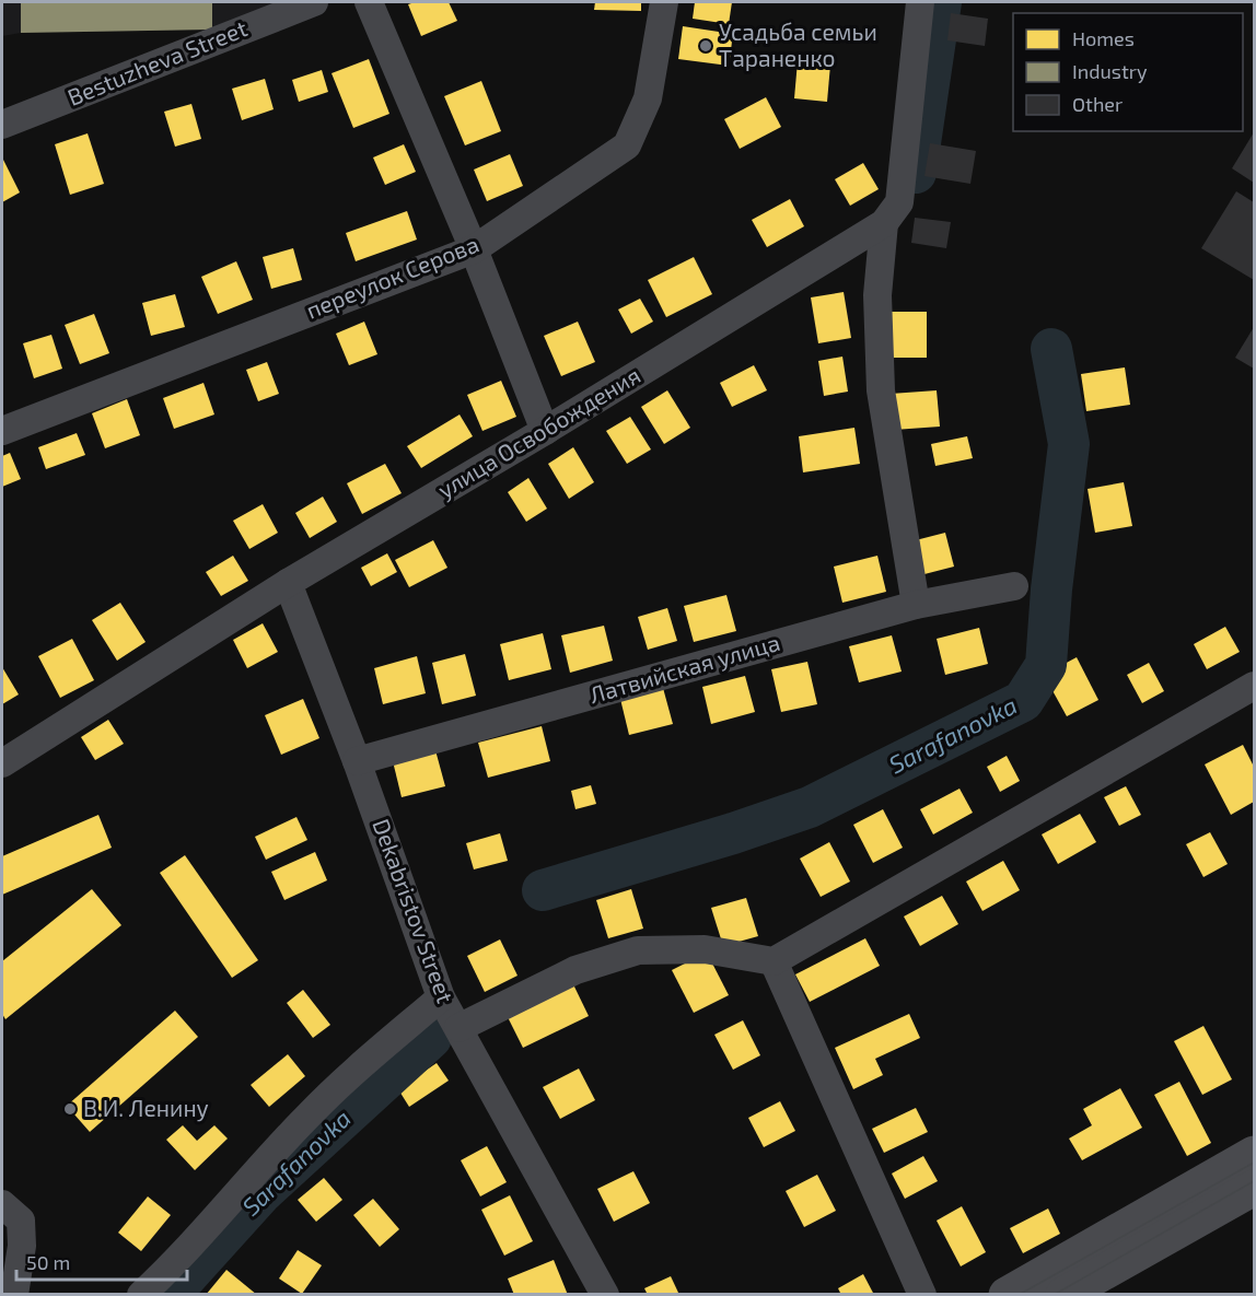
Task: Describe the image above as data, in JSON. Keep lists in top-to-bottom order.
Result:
{
  "streets": {
    "street": [
      "Bestuzheva Street",
      "переулок Серова",
      "улица Освобождения",
      "Латвийская улица",
      "Dekabristov Street"
    ]
  },
  "crossings": [
    ["улица Освобождения", "Dekabristov Street"],
    ["Латвийская улица", "Dekabristov Street"]
  ],
  "water": ["Sarafanovka"],
  "places": ["Усадьба семьи Тараненко", "В.И. Ленину"],
  "legend": ["Homes", "Industry", "Other"],
  "scale_bar": "50 m"
}
